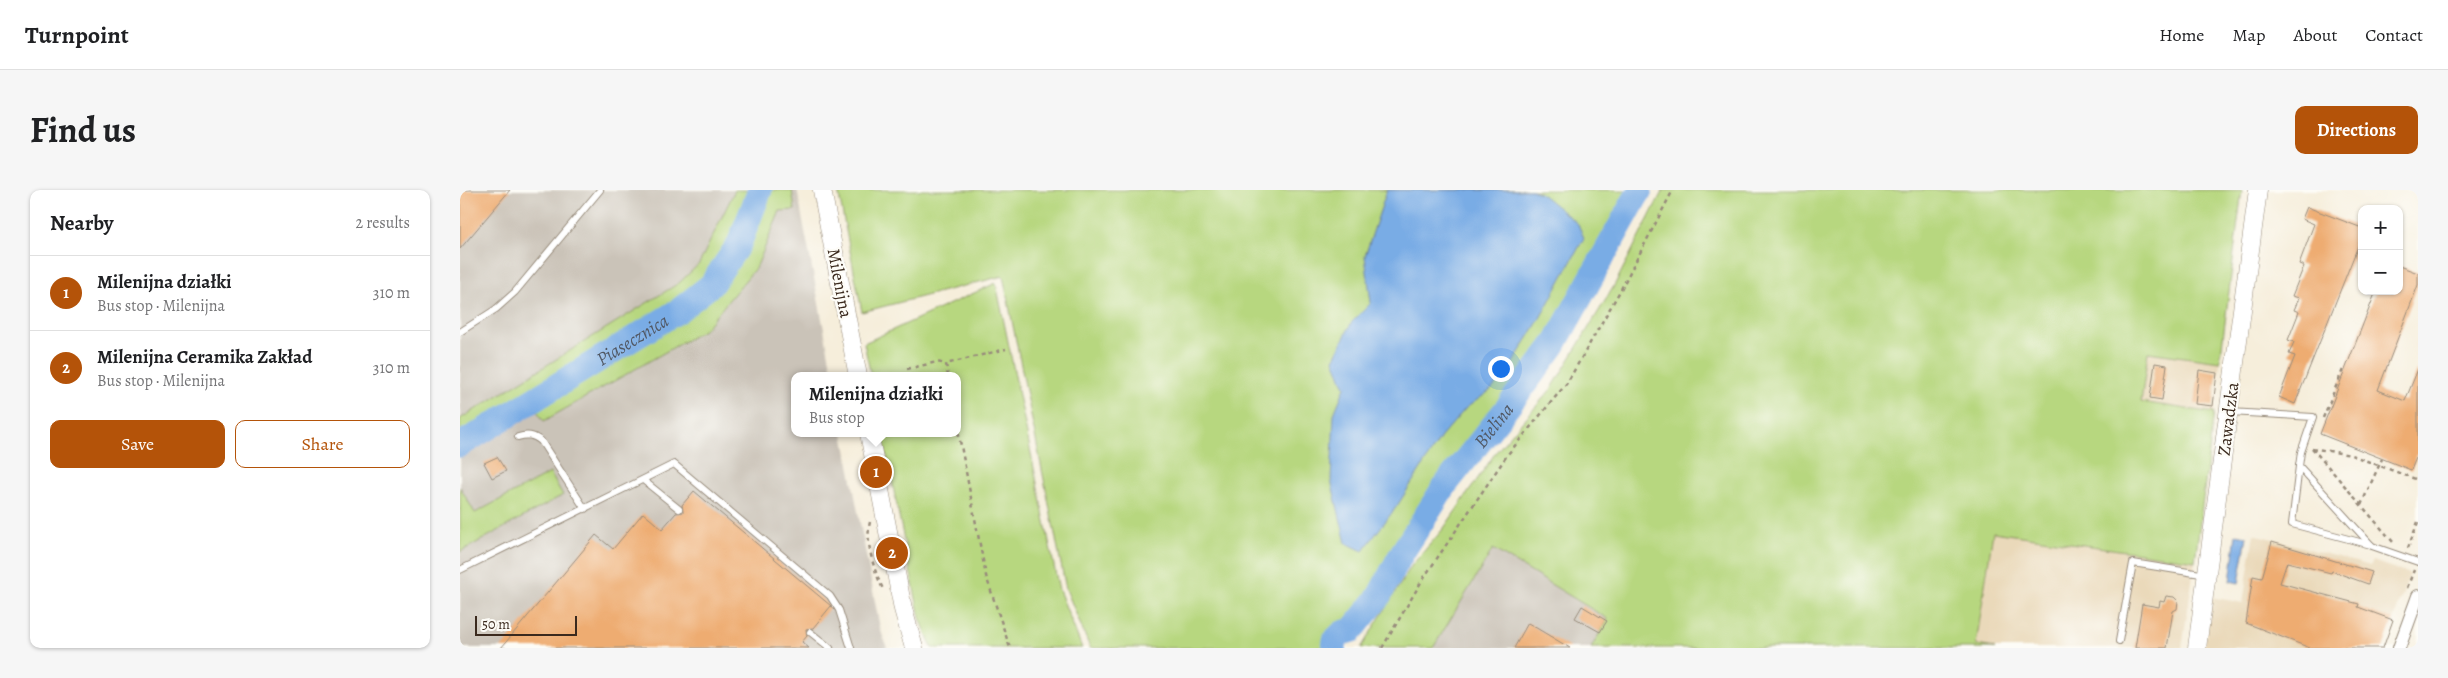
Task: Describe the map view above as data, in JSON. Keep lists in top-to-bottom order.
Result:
{
  "streets": {
    "street": ["Milenijna", "Zawadzka"]
  },
  "water": ["Piasecznica", "Bielina"],
  "scale_bar": "50 m",
  "page": {
    "header": "Turnpoint",
    "nav": [
      "Home",
      "Map",
      "About",
      "Contact"
    ],
    "title": "Find us",
    "buttons": [
      "Directions",
      ["Save", "Share"]
    ],
    "heading": ["Nearby", "2 results"],
    "map_buttons": ["+", "−"],
    "list": [
      {
        "mark": "1",
        "name": "Milenijna działki",
        "note": "Bus stop · Milenijna",
        "value": "310 m"
      },
      {
        "mark": "2",
        "name": "Milenijna Ceramika Zakład",
        "note": "Bus stop · Milenijna",
        "value": "310 m"
      }
    ],
    "popup": ["Milenijna działki", "Bus stop"],
    "pins": ["1", "2"],
    "scale": "50 m"
  }
}
